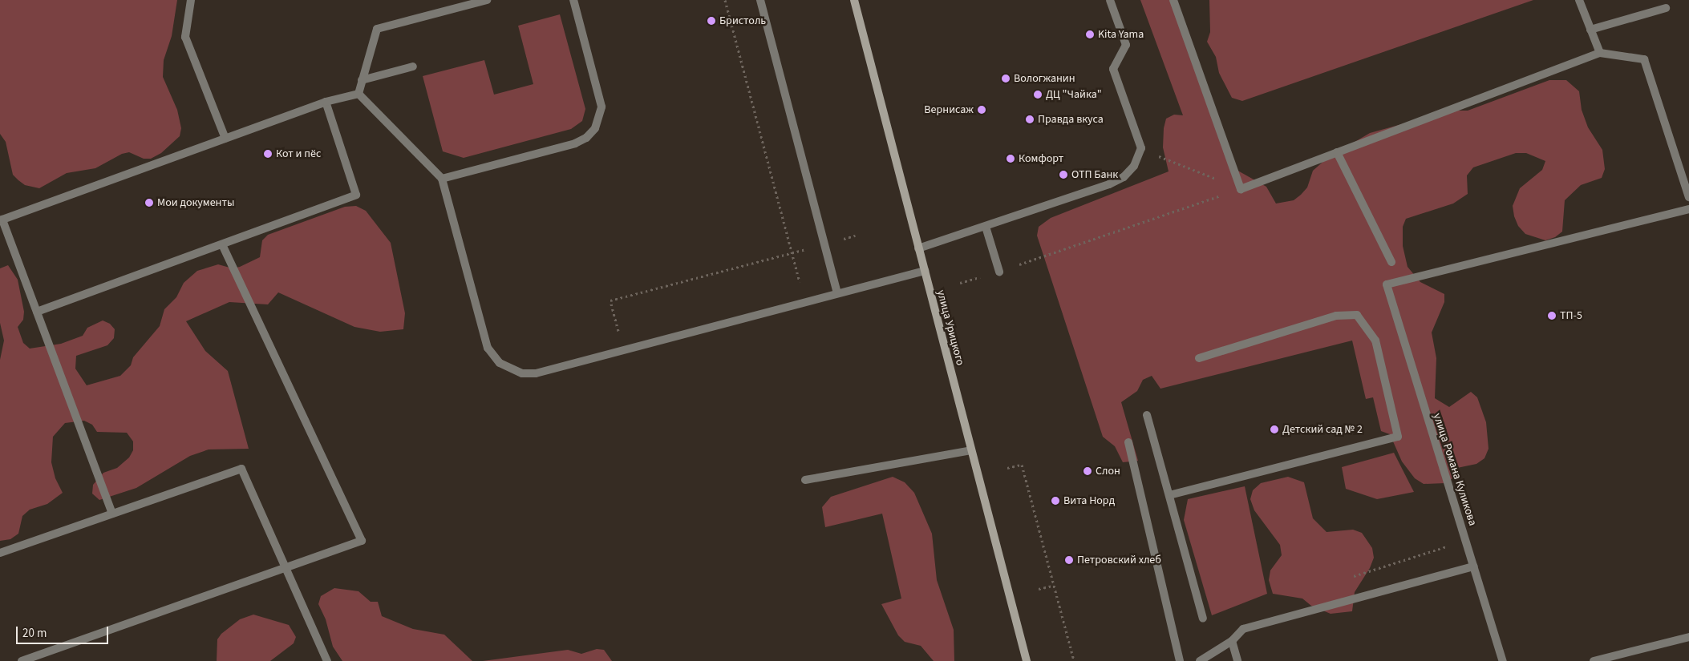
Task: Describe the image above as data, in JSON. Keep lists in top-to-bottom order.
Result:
{
  "streets": {
    "main road": ["улица Урицкого"],
    "street": ["улица Романа Куликова"]
  },
  "places": [
    "Бристоль",
    "Kita Yama",
    "Вологжанин",
    "ДЦ \"Чайка\"",
    "Вернисаж",
    "Правда вкуса",
    "Кот и пёс",
    "Комфорт",
    "ОТП Банк",
    "Мои документы",
    "ТП-5",
    "Детский сад № 2",
    "Слон",
    "Вита Норд",
    "Петровский хлеб"
  ],
  "scale_bar": "20 m"
}
